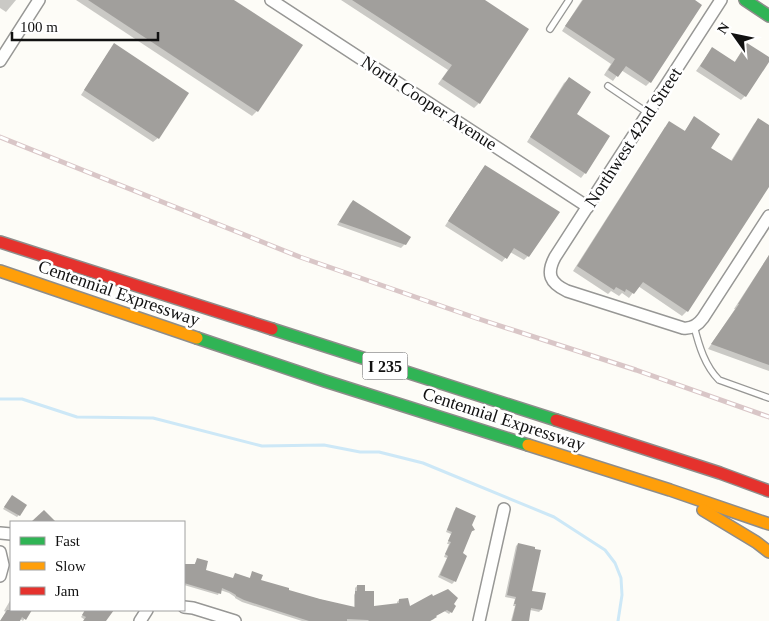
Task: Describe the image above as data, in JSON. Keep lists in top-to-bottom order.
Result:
{
  "streets": {
    "main road": ["Centennial Expressway", "I 235"],
    "street": ["North Cooper Avenue", "Northwest 42nd Street"]
  },
  "crossings": [
    ["North Cooper Avenue", "Northwest 42nd Street"]
  ],
  "legend": ["Fast", "Slow", "Jam"],
  "scale_bar": "100 m",
  "north": "top left"
}
